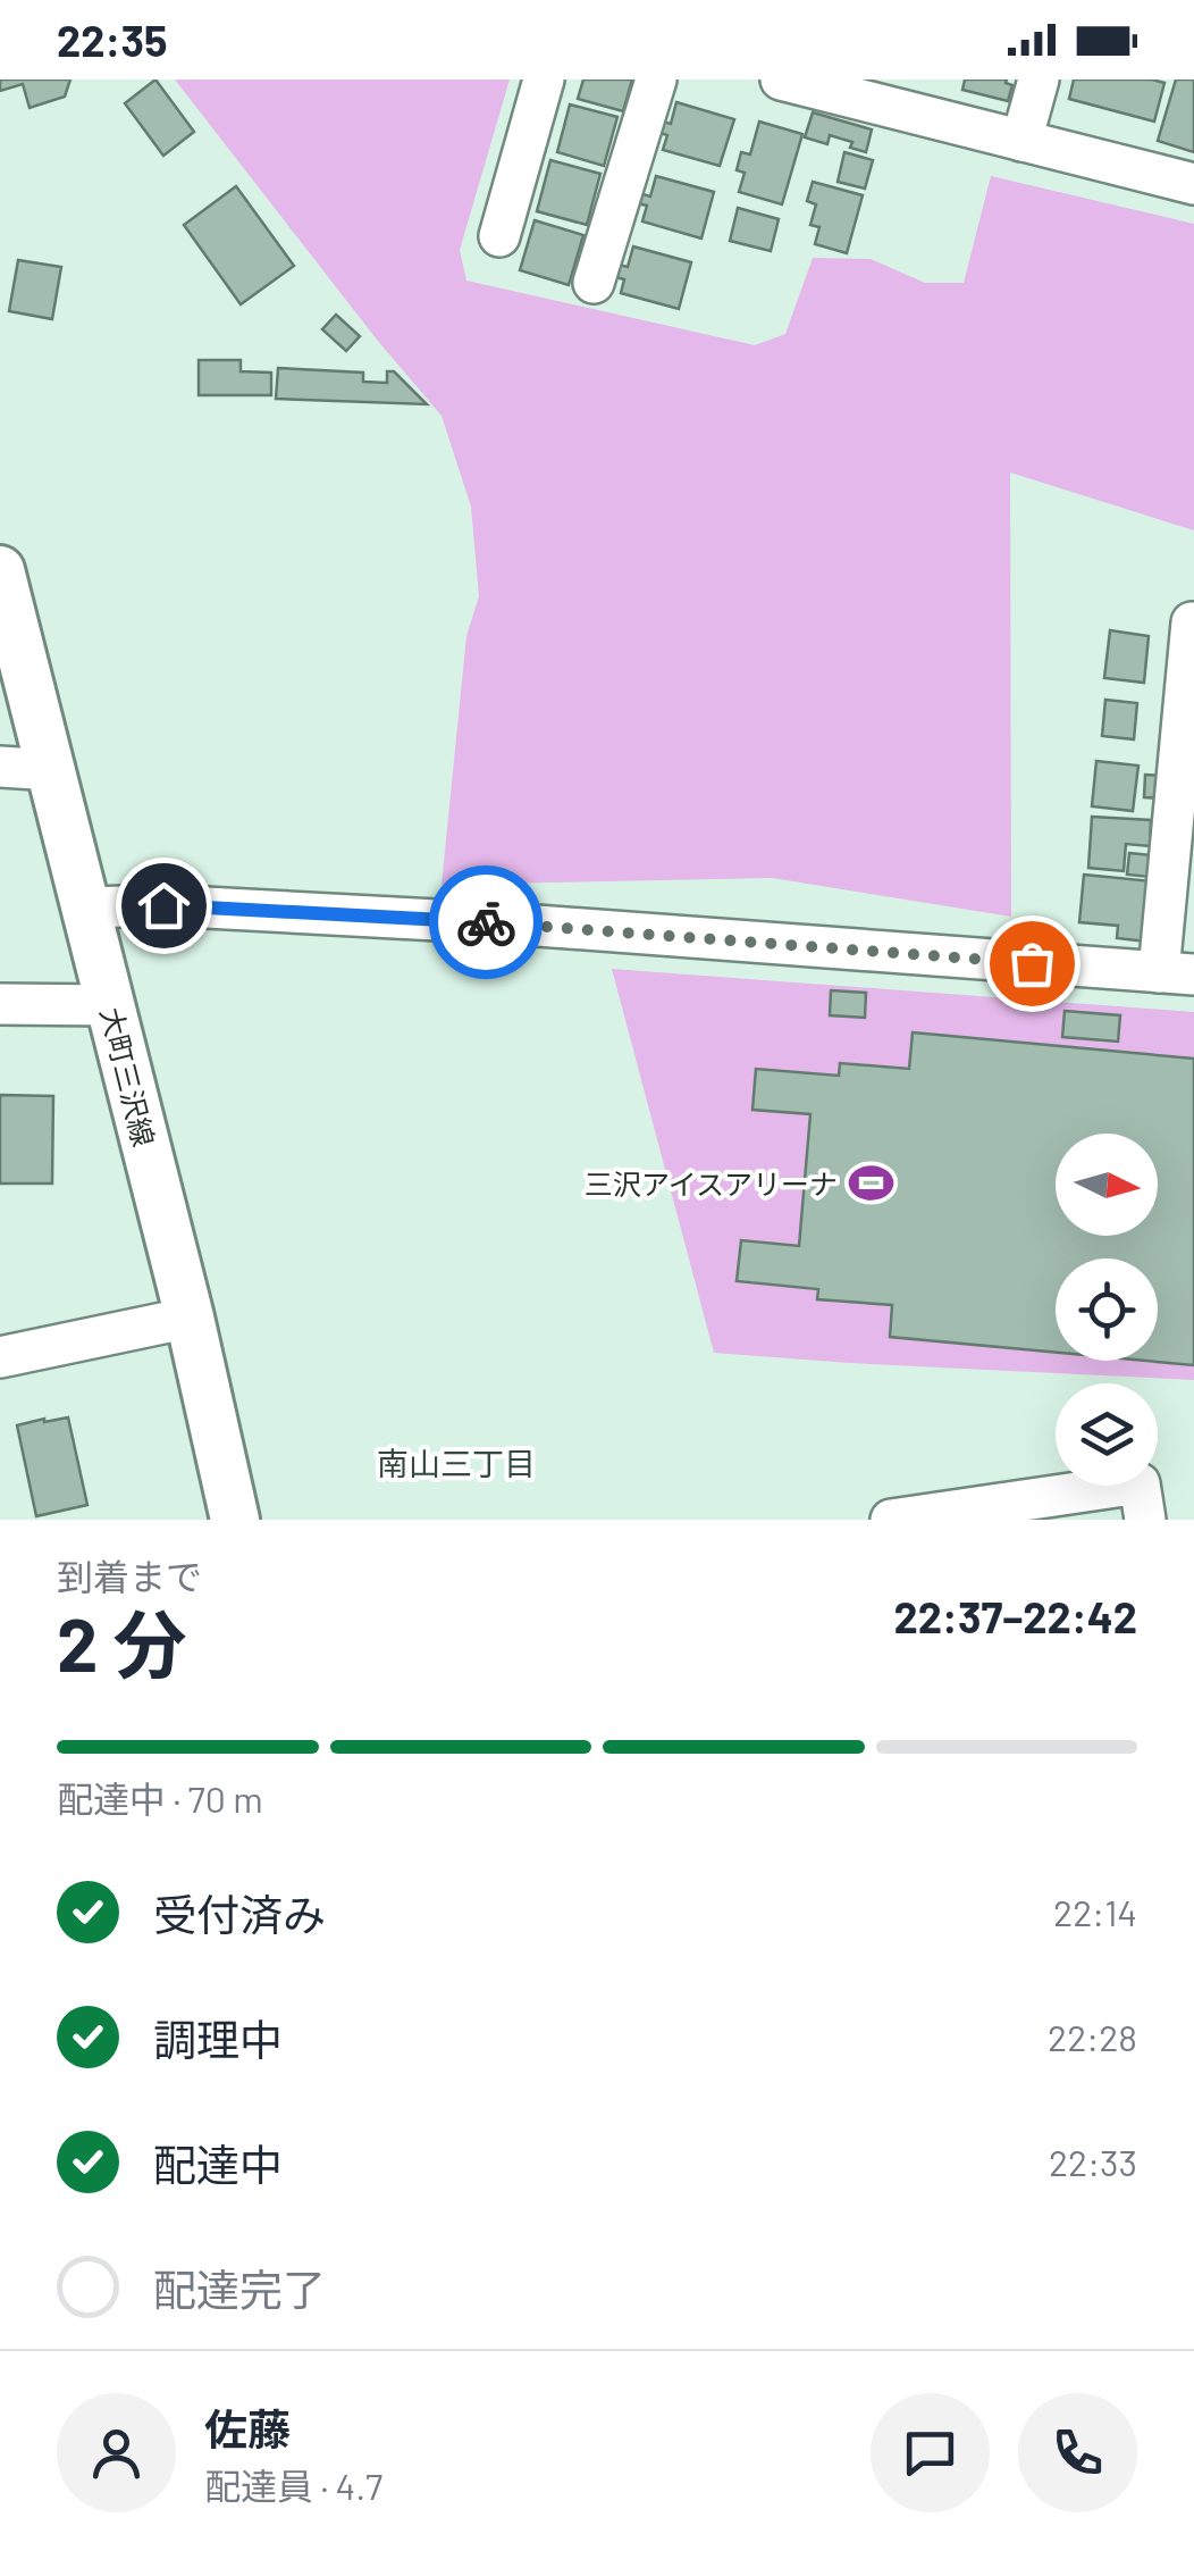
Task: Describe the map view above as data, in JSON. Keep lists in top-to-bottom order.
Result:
{
  "streets": {
    "main road": ["大町三沢線"]
  },
  "districts": ["南山三丁目"],
  "places": {
    "sports": ["三沢アイスアリーナ"]
  },
  "north": "right",
  "page": {
    "status": "22:35",
    "heading": ["2 分", "到着まで", "22:37–22:42"],
    "panel": ["佐藤", "配達員 · 4.7"],
    "bar": "配達中 · 70 m",
    "list": [
      ["受付済み", "22:14"],
      ["調理中", "22:28"],
      ["配達中", "22:33"],
      "配達完了"
    ]
  }
}
